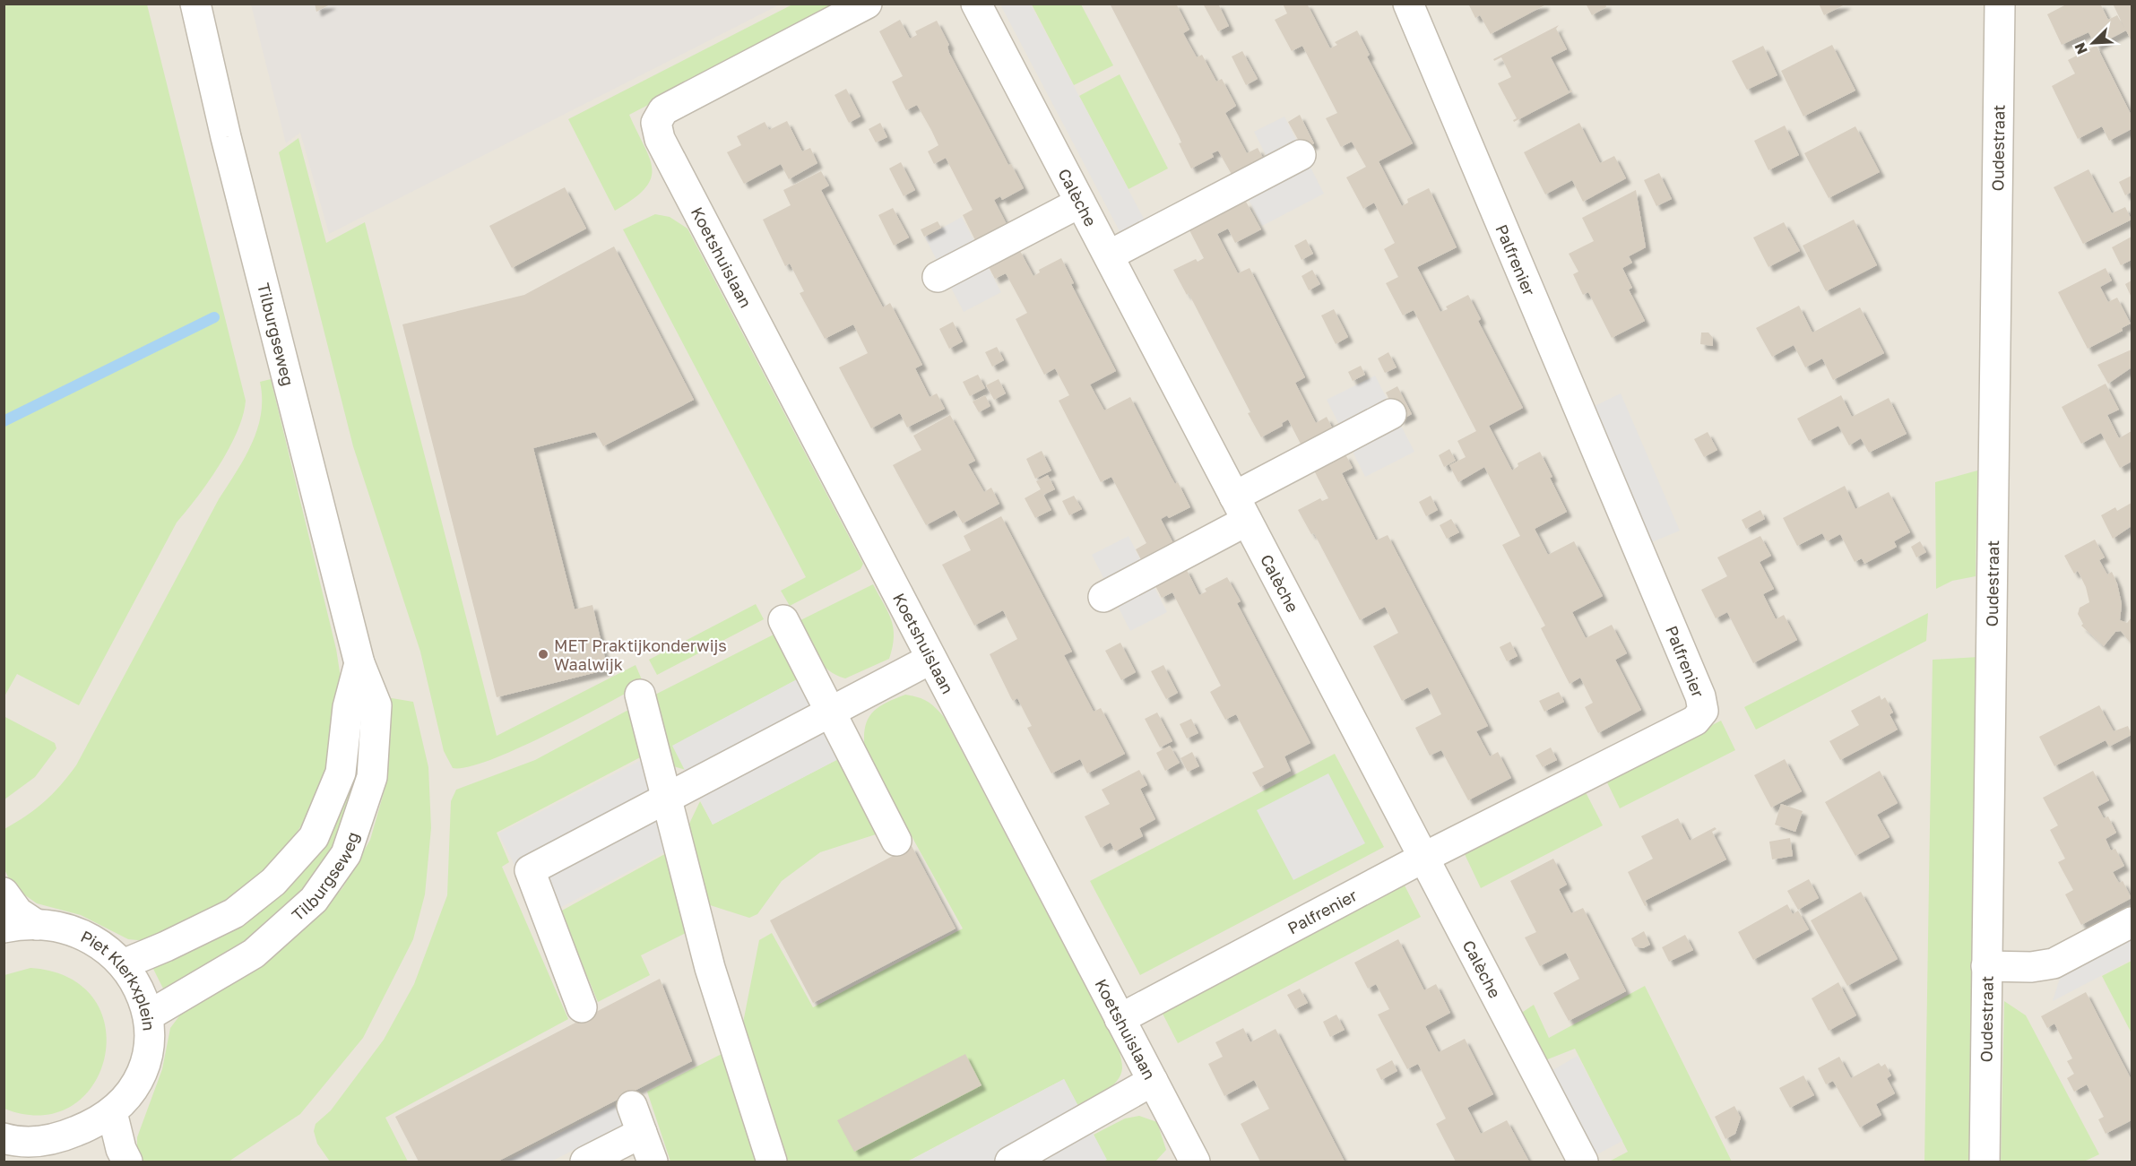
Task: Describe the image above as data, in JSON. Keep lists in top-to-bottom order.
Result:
{
  "streets": {
    "street": [
      "Oudestraat",
      "Calèche",
      "Koetshuislaan",
      "Palfrenier",
      "Tilburgseweg",
      "Piet Klerkxplein"
    ]
  },
  "crossings": [
    ["Calèche", "Palfrenier"],
    ["Koetshuislaan", "Palfrenier"],
    ["Tilburgseweg", "Piet Klerkxplein"]
  ],
  "places": ["MET Praktijkonderwijs Waalwijk"],
  "north": "bottom left"
}
